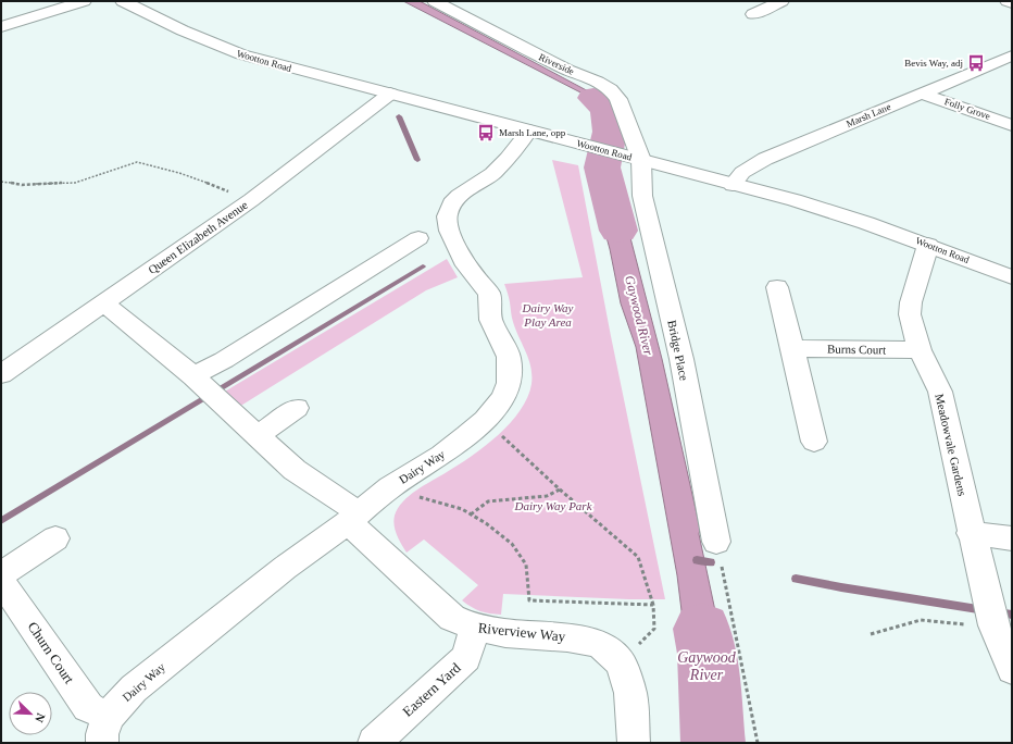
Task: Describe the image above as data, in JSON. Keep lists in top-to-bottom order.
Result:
{
  "streets": {
    "street": [
      "Wootton Road",
      "Riverside",
      "Folly Grove",
      "Marsh Lane",
      "Queen Elizabeth Avenue",
      "Burns Court",
      "Bridge Place",
      "Meadowvale Gardens",
      "Dairy Way",
      "Riverview Way",
      "Churn Court",
      "Eastern Yard"
    ]
  },
  "crossings": [
    ["Wootton Road", "Riverside"],
    ["Wootton Road", "Marsh Lane"],
    ["Wootton Road", "Queen Elizabeth Avenue"],
    ["Wootton Road", "Bridge Place"],
    ["Wootton Road", "Meadowvale Gardens"],
    ["Wootton Road", "Dairy Way"],
    ["Riverside", "Bridge Place"],
    ["Folly Grove", "Marsh Lane"],
    ["Queen Elizabeth Avenue", "Riverview Way"],
    ["Burns Court", "Meadowvale Gardens"],
    ["Dairy Way", "Riverview Way"],
    ["Dairy Way", "Churn Court"],
    ["Riverview Way", "Eastern Yard"]
  ],
  "water": ["Gaywood River"],
  "parks": ["Dairy Way Play Area", "Dairy Way Park"],
  "places": {
    "bus stop": ["Bevis Way, adj", "Marsh Lane, opp"]
  },
  "north": "bottom right"
}
